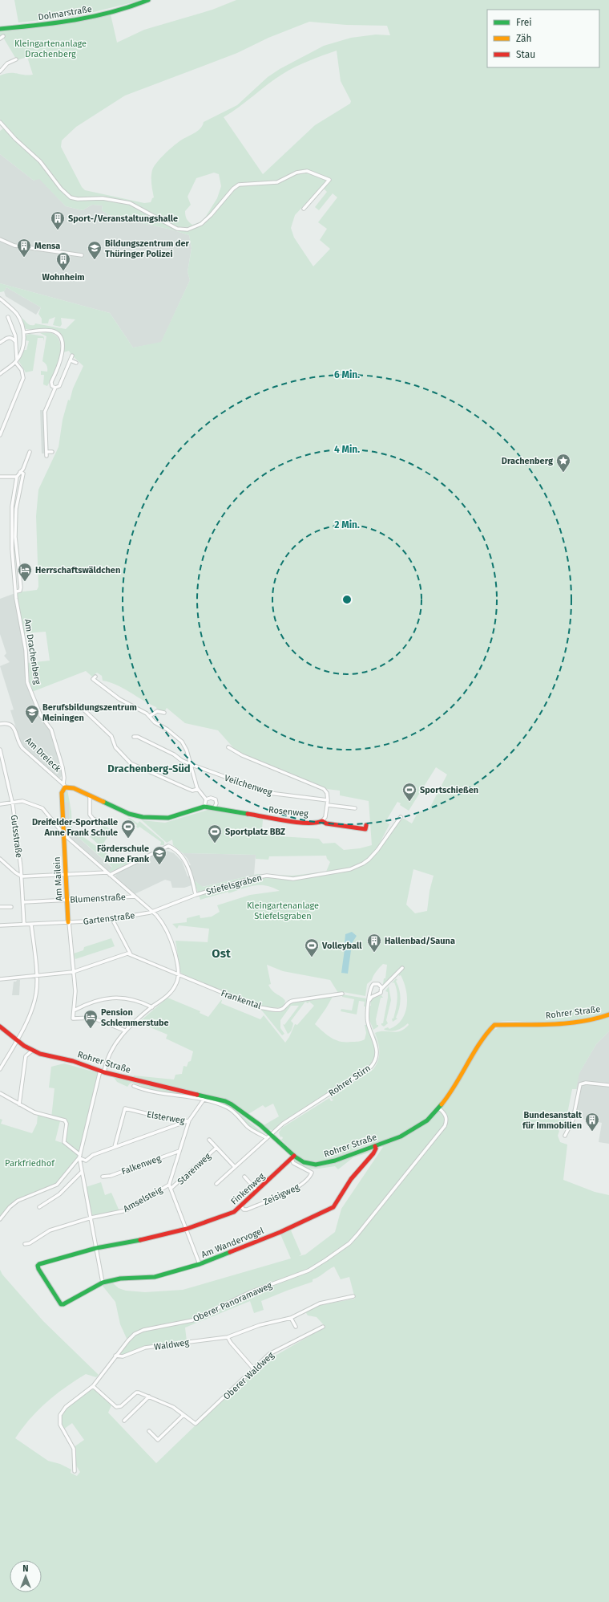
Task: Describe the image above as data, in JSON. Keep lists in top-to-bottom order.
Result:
{
  "streets": {
    "street": [
      "Dolmarstraße",
      "Am Drachenberg",
      "Am Dreieck",
      "Veilchenweg",
      "Rosenweg",
      "Gutsstraße",
      "Am Mailein",
      "Stiefelsgraben",
      "Blumenstraße",
      "Gartenstraße",
      "Frankental",
      "Rohrer Straße",
      "Rohrer Stirn",
      "Elsterweg",
      "Falkenweg",
      "Starenweg",
      "Finkenweg",
      "Zeisigweg",
      "Amselsteig",
      "Am Wandervogel",
      "Oberer Panoramaweg",
      "Waldweg",
      "Oberer Waldweg"
    ]
  },
  "crossings": [
    ["Am Drachenberg", "Am Dreieck"],
    ["Gutsstraße", "Blumenstraße"],
    ["Gutsstraße", "Gartenstraße"],
    ["Am Mailein", "Blumenstraße"],
    ["Am Mailein", "Gartenstraße"],
    ["Stiefelsgraben", "Gartenstraße"],
    ["Rohrer Straße", "Rohrer Stirn"],
    ["Rohrer Straße", "Finkenweg"],
    ["Rohrer Straße", "Zeisigweg"],
    ["Rohrer Straße", "Amselsteig"],
    ["Rohrer Straße", "Am Wandervogel"],
    ["Rohrer Straße", "Oberer Panoramaweg"],
    ["Elsterweg", "Amselsteig"],
    ["Falkenweg", "Amselsteig"],
    ["Finkenweg", "Zeisigweg"],
    ["Finkenweg", "Am Wandervogel"],
    ["Oberer Panoramaweg", "Waldweg"]
  ],
  "districts": ["Drachenberg-Süd", "Ost"],
  "parks": ["Kleingartenanlage Drachenberg", "Kleingartenanlage Stiefelsgraben", "Parkfriedhof"],
  "places": {
    "building": [
      "Sport-/Veranstaltungshalle",
      "Mensa",
      "Wohnheim",
      "Hallenbad/Sauna",
      "Bundesanstalt für Immobilien"
    ],
    "school or university": ["Bildungszentrum der Thüringer Polizei", "Berufsbildungszentrum Meiningen", "Förderschule Anne Frank"],
    "place": ["Drachenberg"],
    "hotel": ["Herrschaftswäldchen", "Pension Schlemmerstube"],
    "sports": [
      "Sportschießen",
      "Dreifelder-Sporthalle Anne Frank Schule",
      "Sportplatz BBZ",
      "Volleyball"
    ]
  },
  "legend": ["Frei", "Zäh", "Stau"],
  "north": "top",
  "rings": ["6 Min.", "4 Min.", "2 Min."]
}
